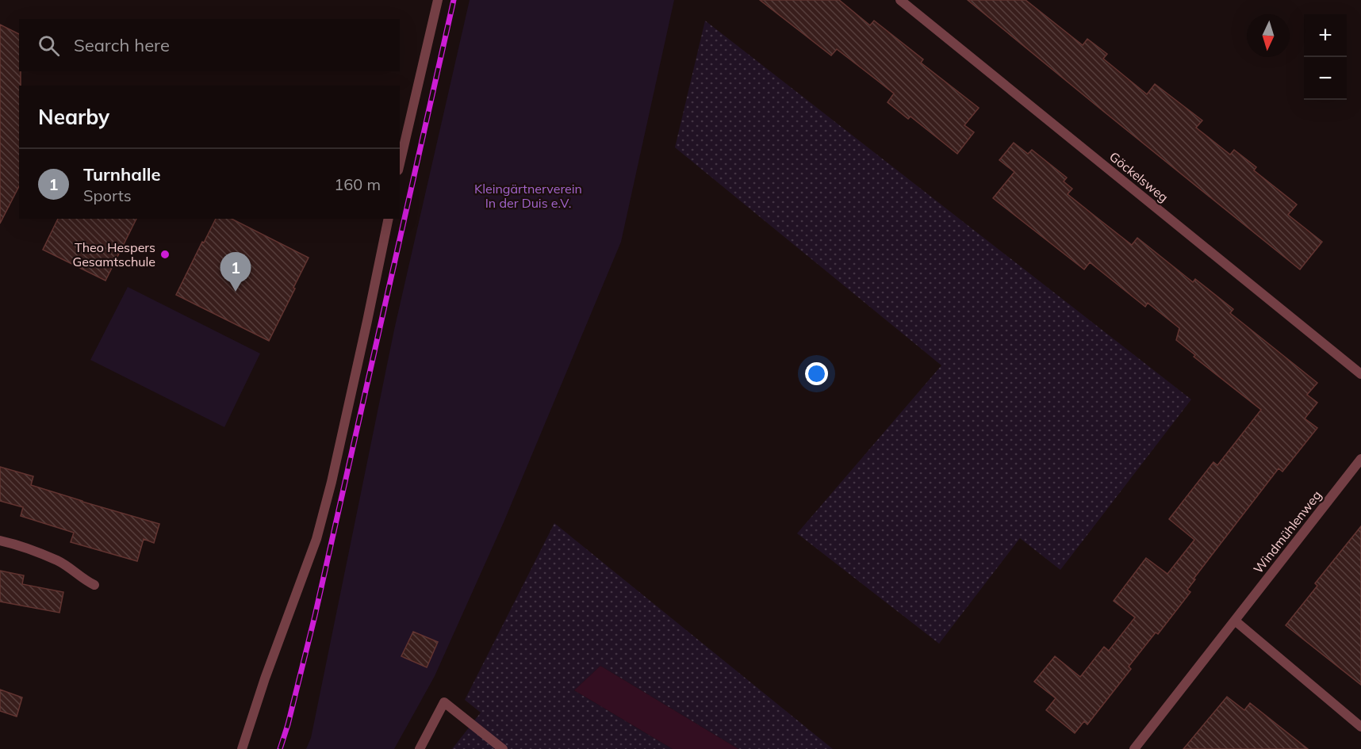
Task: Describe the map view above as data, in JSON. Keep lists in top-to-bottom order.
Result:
{
  "streets": {
    "street": ["Göckelsweg", "Windmühlenweg"]
  },
  "parks": ["Kleingärtnerverein In der Duis e.V."],
  "places": ["Theo Hespers Gesamtschule"],
  "north": "bottom",
  "page": {
    "map_buttons": ["+", "−"],
    "search": "Search here",
    "heading": "Nearby",
    "list": [
      {
        "mark": "1",
        "name": "Turnhalle",
        "note": "Sports",
        "value": "160 m"
      }
    ],
    "pins": "1"
  }
}
